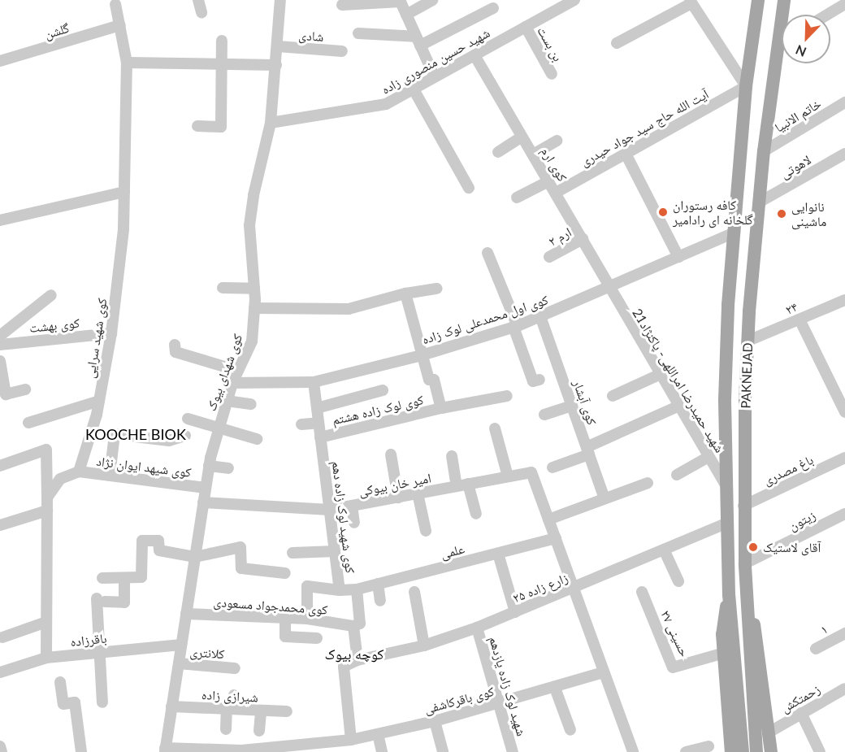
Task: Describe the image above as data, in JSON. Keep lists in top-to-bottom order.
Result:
{
  "streets": {
    "main road": ["PAKNEJAD"],
    "street": [
      "گلشن",
      "شادی",
      "بن بست",
      "شهید حسین منصوری زاده",
      "خاتم الانبیا",
      "آیت الله حاج سید جواد حیدری",
      "کوی ارم",
      "لاهوتی",
      "ارم ۲",
      "۲۴",
      "کوی اول محمدعلی لوک زاده",
      "کوی بهشت",
      "کوی شهید سرایی",
      "کوی شهدای بیوک",
      "شهید حمیدرضا امراللهی- پاکنژاد21",
      "کوی آبشار",
      "کوی لوک زاده هشتم",
      "کوی شیهد ایوان نژاد",
      "باغ مصدری",
      "امیر خان بیوکی",
      "کوی شهید لوک زاده دهم",
      "زیتون",
      "علمی",
      "زارع زاده ۲۵",
      "کوی محمدجواد مسعودی",
      "۱",
      "حسینی ۲۷",
      "باقرزاده",
      "کلانتری",
      "شهید لوک زاده یازدهم",
      "شیرازی زاده",
      "زحمتکش",
      "کوی باقرکاشفی"
    ]
  },
  "crossings": [
    ["گلشن", "کوی شهید سرایی"],
    ["شادی", "کوی شهدای بیوک"],
    ["بن بست", "شهید حسین منصوری زاده"],
    ["شهید حسین منصوری زاده", "کوی ارم"],
    ["شهید حسین منصوری زاده", "کوی شهدای بیوک"],
    ["خاتم الانبیا", "PAKNEJAD"],
    ["آیت الله حاج سید جواد حیدری", "کوی ارم"],
    ["آیت الله حاج سید جواد حیدری", "PAKNEJAD"],
    ["کوی ارم", "ارم ۲"],
    ["کوی ارم", "کوی اول محمدعلی لوک زاده"],
    ["کوی ارم", "شهید حمیدرضا امراللهی- پاکنژاد21"],
    ["لاهوتی", "PAKNEJAD"],
    ["۲۴", "PAKNEJAD"],
    ["کوی اول محمدعلی لوک زاده", "کوی شهدای بیوک"],
    ["کوی اول محمدعلی لوک زاده", "PAKNEJAD"],
    ["کوی اول محمدعلی لوک زاده", "شهید حمیدرضا امراللهی- پاکنژاد21"],
    ["کوی اول محمدعلی لوک زاده", "کوی آبشار"],
    ["کوی اول محمدعلی لوک زاده", "کوی لوک زاده هشتم"],
    ["کوی اول محمدعلی لوک زاده", "کوی شهید لوک زاده دهم"],
    ["کوی بهشت", "کوی شهید سرایی"],
    ["کوی شهید سرایی", "کوی شیهد ایوان نژاد"],
    ["کوی شهدای بیوک", "کوی شیهد ایوان نژاد"],
    ["کوی شهدای بیوک", "امیر خان بیوکی"],
    ["کوی شهدای بیوک", "کوی محمدجواد مسعودی"],
    ["کوی شهدای بیوک", "باقرزاده"],
    ["کوی شهدای بیوک", "کلانتری"],
    ["کوی شهدای بیوک", "شیرازی زاده"],
    ["کوی شهدای بیوک", "کوی باقرکاشفی"],
    ["PAKNEJAD", "شهید حمیدرضا امراللهی- پاکنژاد21"],
    ["PAKNEJAD", "باغ مصدری"],
    ["PAKNEJAD", "زیتون"],
    ["PAKNEJAD", "زارع زاده ۲۵"],
    ["کوی لوک زاده هشتم", "کوی شهید لوک زاده دهم"],
    ["امیر خان بیوکی", "کوی شهید لوک زاده دهم"],
    ["کوی شهید لوک زاده دهم", "علمی"],
    ["کوی شهید لوک زاده دهم", "زارع زاده ۲۵"],
    ["کوی شهید لوک زاده دهم", "کوی محمدجواد مسعودی"],
    ["زارع زاده ۲۵", "شهید لوک زاده یازدهم"],
    ["شهید لوک زاده یازدهم", "کوی باقرکاشفی"]
  ],
  "districts": ["KOOCHE BIOK", "کوچه بیوک"],
  "places": ["کافه رستوران گلخانه ای رادامیر", "نانوایی ماشینی", "آقای لاستیک"],
  "north": "bottom left"
}
